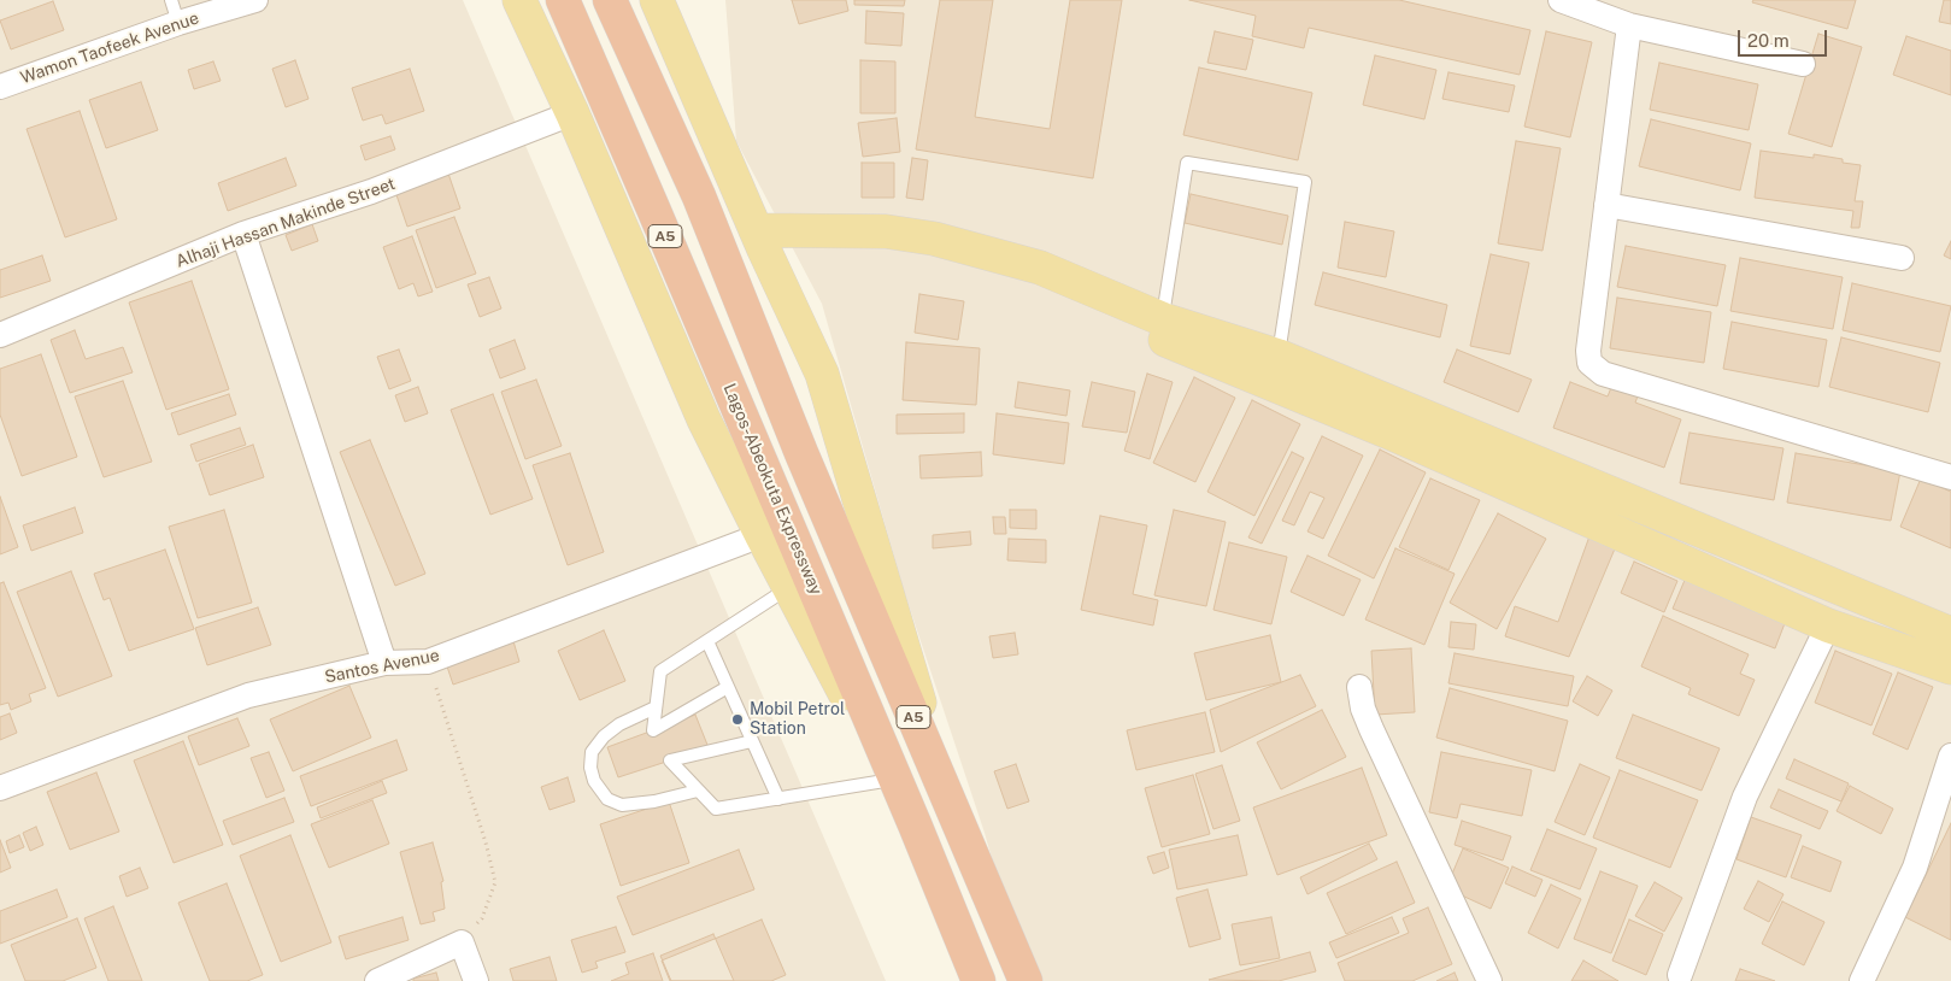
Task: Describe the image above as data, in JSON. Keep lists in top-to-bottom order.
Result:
{
  "streets": {
    "highway": ["A5", "Lagos-Abeokuta Expressway"],
    "street": ["Wamon Taofeek Avenue", "Alhaji Hassan Makinde Street", "Santos Avenue"]
  },
  "places": ["Mobil Petrol Station"],
  "scale_bar": "20 m"
}
